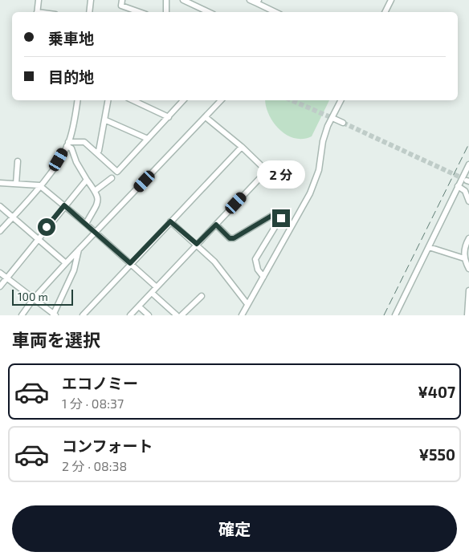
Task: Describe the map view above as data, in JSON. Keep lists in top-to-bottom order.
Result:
{
  "scale_bar": "100 m",
  "page": {
    "banner": ["乗車地", "目的地"],
    "bubble": "2 分",
    "scale": "100 m",
    "heading": "車両を選択",
    "list": [
      {
        "name": "エコノミー",
        "note": "1 分 · 08:37",
        "value": "¥407"
      },
      {
        "name": "コンフォート",
        "note": "2 分 · 08:38",
        "value": "¥550"
      }
    ],
    "buttons": "確定"
  }
}
